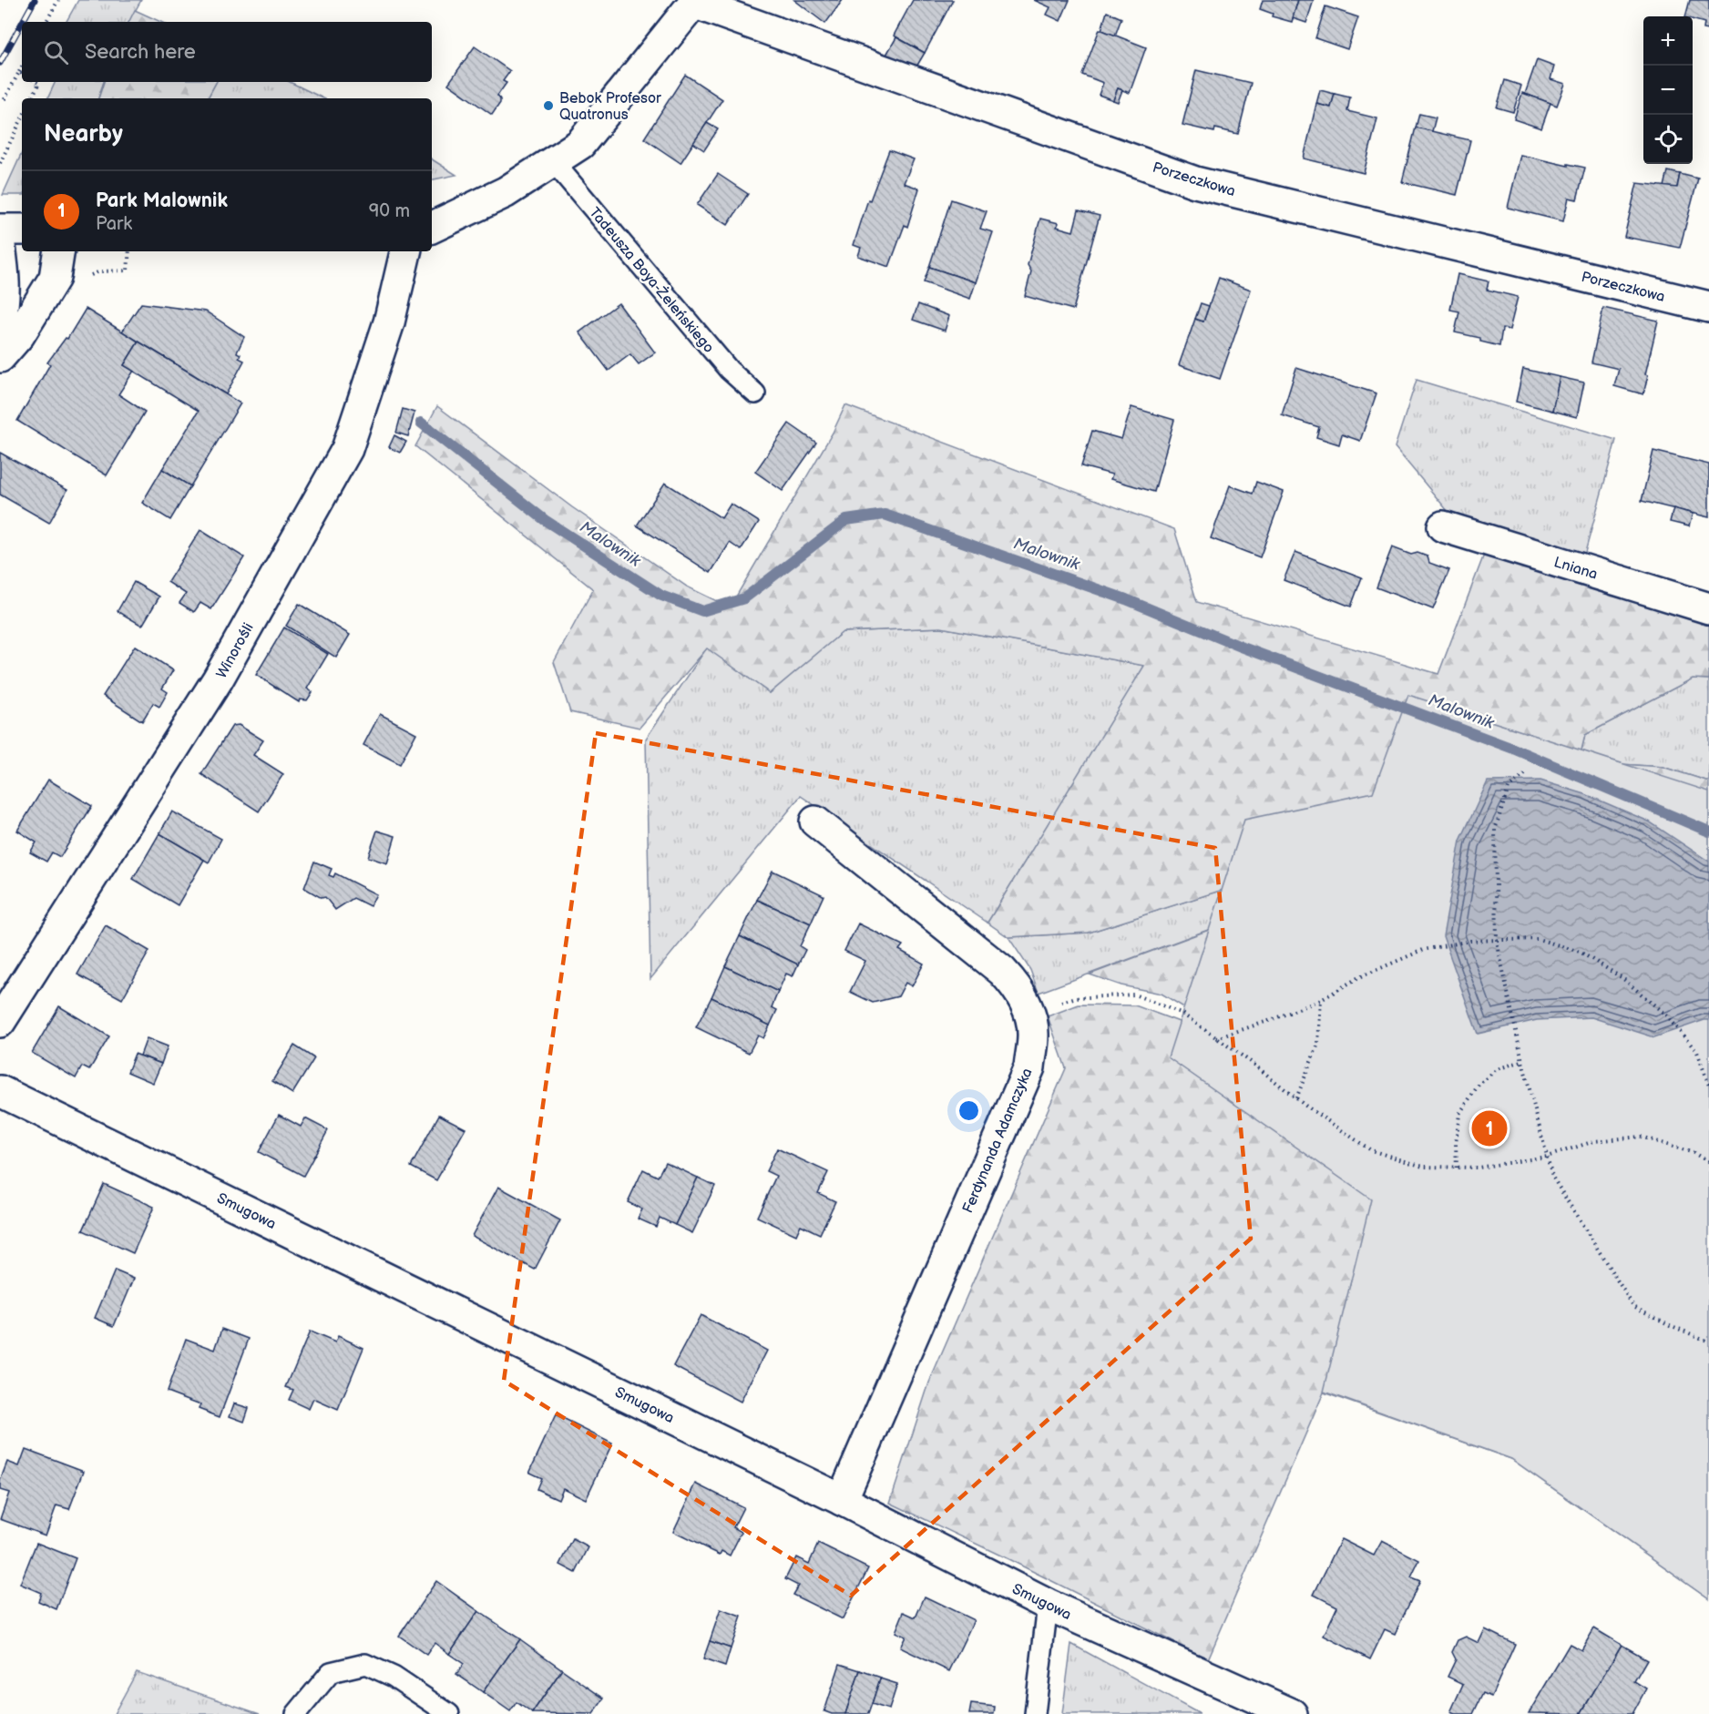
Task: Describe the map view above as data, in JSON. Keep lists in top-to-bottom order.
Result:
{
  "streets": {
    "street": [
      "Porzeczkowa",
      "Lniana",
      "Winorośli",
      "Ferdynanda Adamczyka",
      "Smugowa"
    ],
    "lane": ["Tadeusza Boya-Żeleńskiego"]
  },
  "crossings": [
    ["Ferdynanda Adamczyka", "Smugowa"]
  ],
  "water": ["Malownik"],
  "places": ["Bebok Profesor Quatronus"],
  "page": {
    "map_buttons": ["+", "−"],
    "search": "Search here",
    "heading": "Nearby",
    "list": [
      {
        "mark": "1",
        "name": "Park Malownik",
        "note": "Park",
        "value": "90 m"
      }
    ],
    "pins": "1"
  }
}
